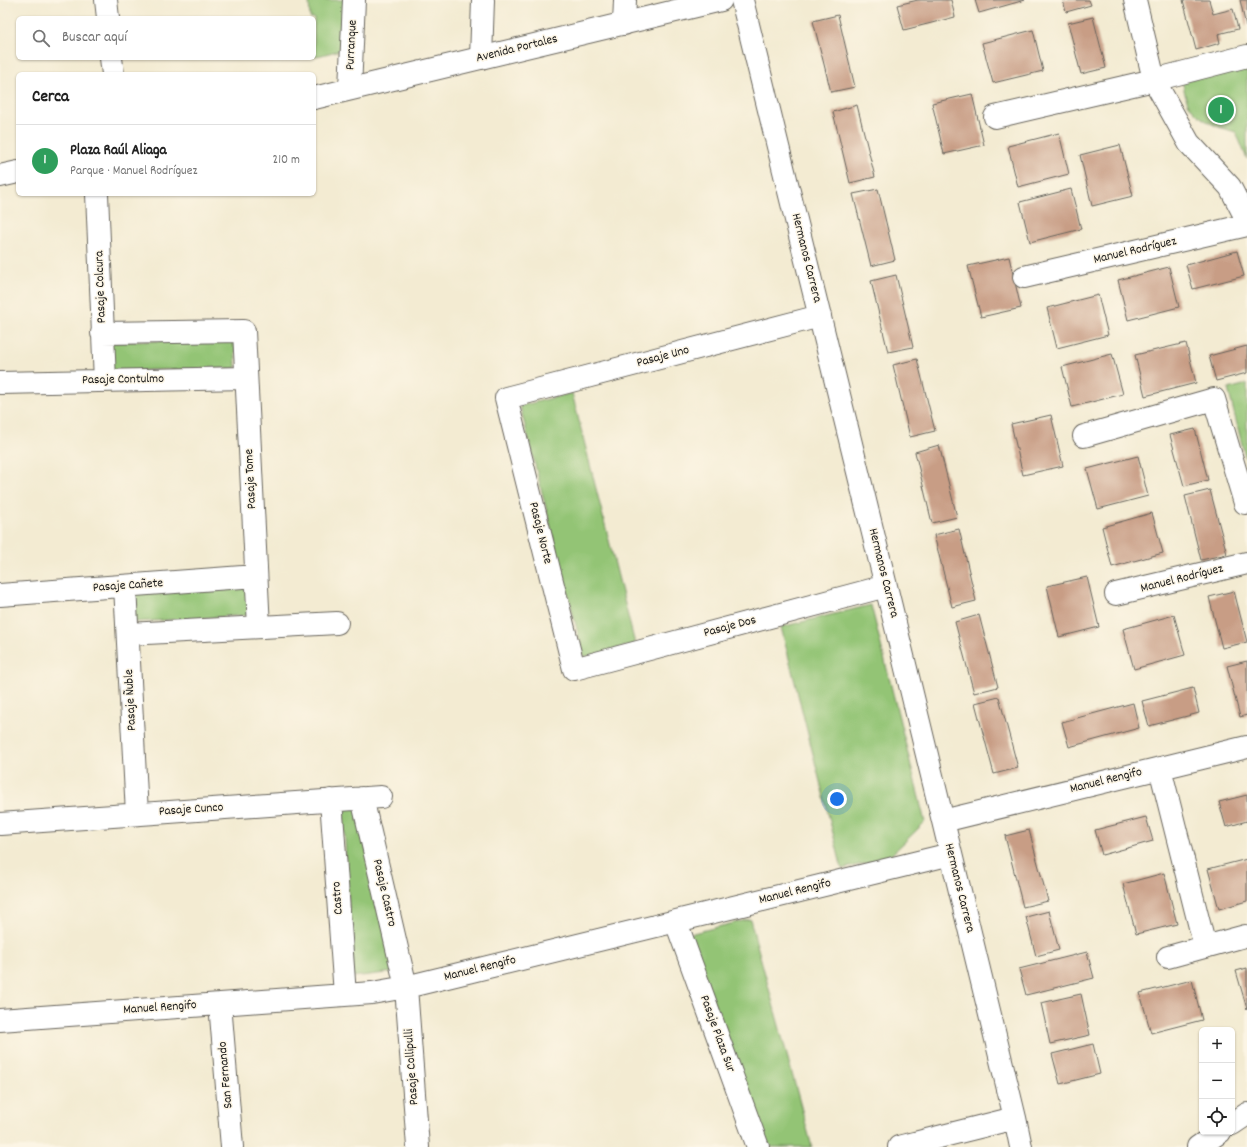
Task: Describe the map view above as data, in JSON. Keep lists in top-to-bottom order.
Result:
{
  "streets": {
    "street": [
      "Purranque",
      "Avenida Portales",
      "Manuel Rodríguez",
      "Hermanos Carrera",
      "Pasaje Colcura",
      "Pasaje Uno",
      "Pasaje Contulmo",
      "Pasaje Tome",
      "Pasaje Norte",
      "Pasaje Cañete",
      "Pasaje Dos",
      "Pasaje Ñuble",
      "Manuel Rengifo",
      "Pasaje Cunco",
      "Pasaje Castro",
      "Castro",
      "Pasaje Plaza Sur",
      "Pasaje Collipulli",
      "San Fernando"
    ]
  },
  "crossings": [
    ["Purranque", "Avenida Portales"],
    ["Hermanos Carrera", "Pasaje Uno"],
    ["Hermanos Carrera", "Pasaje Dos"],
    ["Hermanos Carrera", "Manuel Rengifo"],
    ["Pasaje Colcura", "Pasaje Contulmo"],
    ["Pasaje Colcura", "Pasaje Tome"],
    ["Pasaje Uno", "Pasaje Norte"],
    ["Pasaje Contulmo", "Pasaje Tome"],
    ["Pasaje Tome", "Pasaje Cañete"],
    ["Pasaje Norte", "Pasaje Dos"],
    ["Pasaje Cañete", "Pasaje Ñuble"],
    ["Pasaje Ñuble", "Pasaje Cunco"],
    ["Manuel Rengifo", "Pasaje Castro"],
    ["Manuel Rengifo", "Castro"],
    ["Manuel Rengifo", "Pasaje Plaza Sur"],
    ["Manuel Rengifo", "Pasaje Collipulli"],
    ["Manuel Rengifo", "San Fernando"],
    ["Pasaje Cunco", "Pasaje Castro"],
    ["Pasaje Cunco", "Castro"],
    ["Pasaje Castro", "Pasaje Collipulli"]
  ],
  "page": {
    "search": "Buscar aquí",
    "heading": "Cerca",
    "pins": "1",
    "list": [
      {
        "mark": "1",
        "name": "Plaza Raúl Aliaga",
        "note": "Parque · Manuel Rodríguez",
        "value": "210 m"
      }
    ],
    "map_buttons": ["+", "−"]
  }
}
